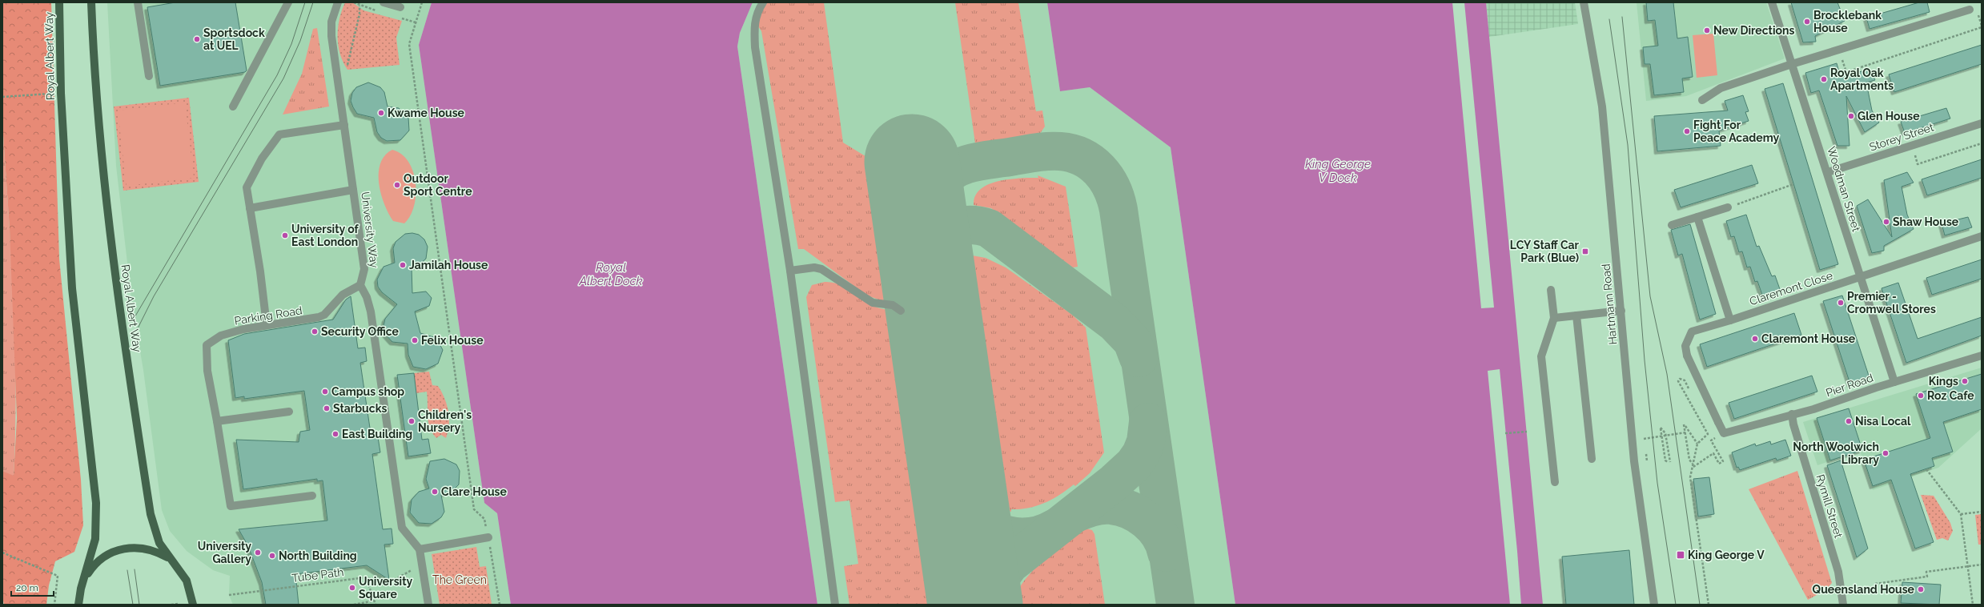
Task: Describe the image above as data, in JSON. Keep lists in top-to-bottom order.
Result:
{
  "streets": {
    "main road": ["Royal Albert Way"],
    "street": [
      "Storey Street",
      "Woodman Street",
      "University Way",
      "Claremont Close",
      "Hartmann Road",
      "Parking Road",
      "Pier Road",
      "Rymill Street"
    ],
    "path": ["Tube Path"]
  },
  "crossings": [
    ["Storey Street", "Woodman Street"],
    ["Woodman Street", "Claremont Close"],
    ["Woodman Street", "Pier Road"],
    ["University Way", "Parking Road"],
    ["Claremont Close", "Pier Road"],
    ["Pier Road", "Rymill Street"]
  ],
  "water": ["King George V Dock", "Royal Albert Dock"],
  "parks": ["The Green"],
  "places": {
    "other": [
      "Brocklebank House",
      "New Directions",
      "Sportsdock at UEL",
      "Royal Oak Apartments",
      "Kwame House",
      "Glen House",
      "Fight For Peace Academy",
      "Outdoor Sport Centre",
      "Shaw House",
      "University of East London",
      "Jamilah House",
      "Premier - Cromwell Stores",
      "Security Office",
      "Claremont House",
      "Felix House",
      "Kings",
      "Campus shop",
      "Roz Cafe",
      "Starbucks",
      "Children's Nursery",
      "Nisa Local",
      "East Building",
      "North Woolwich Library",
      "Clare House",
      "University Gallery",
      "North Building",
      "University Square",
      "Queensland House"
    ],
    "transit": ["LCY Staff Car Park (Blue)", "King George V"]
  },
  "scale_bar": "20 m"
}
